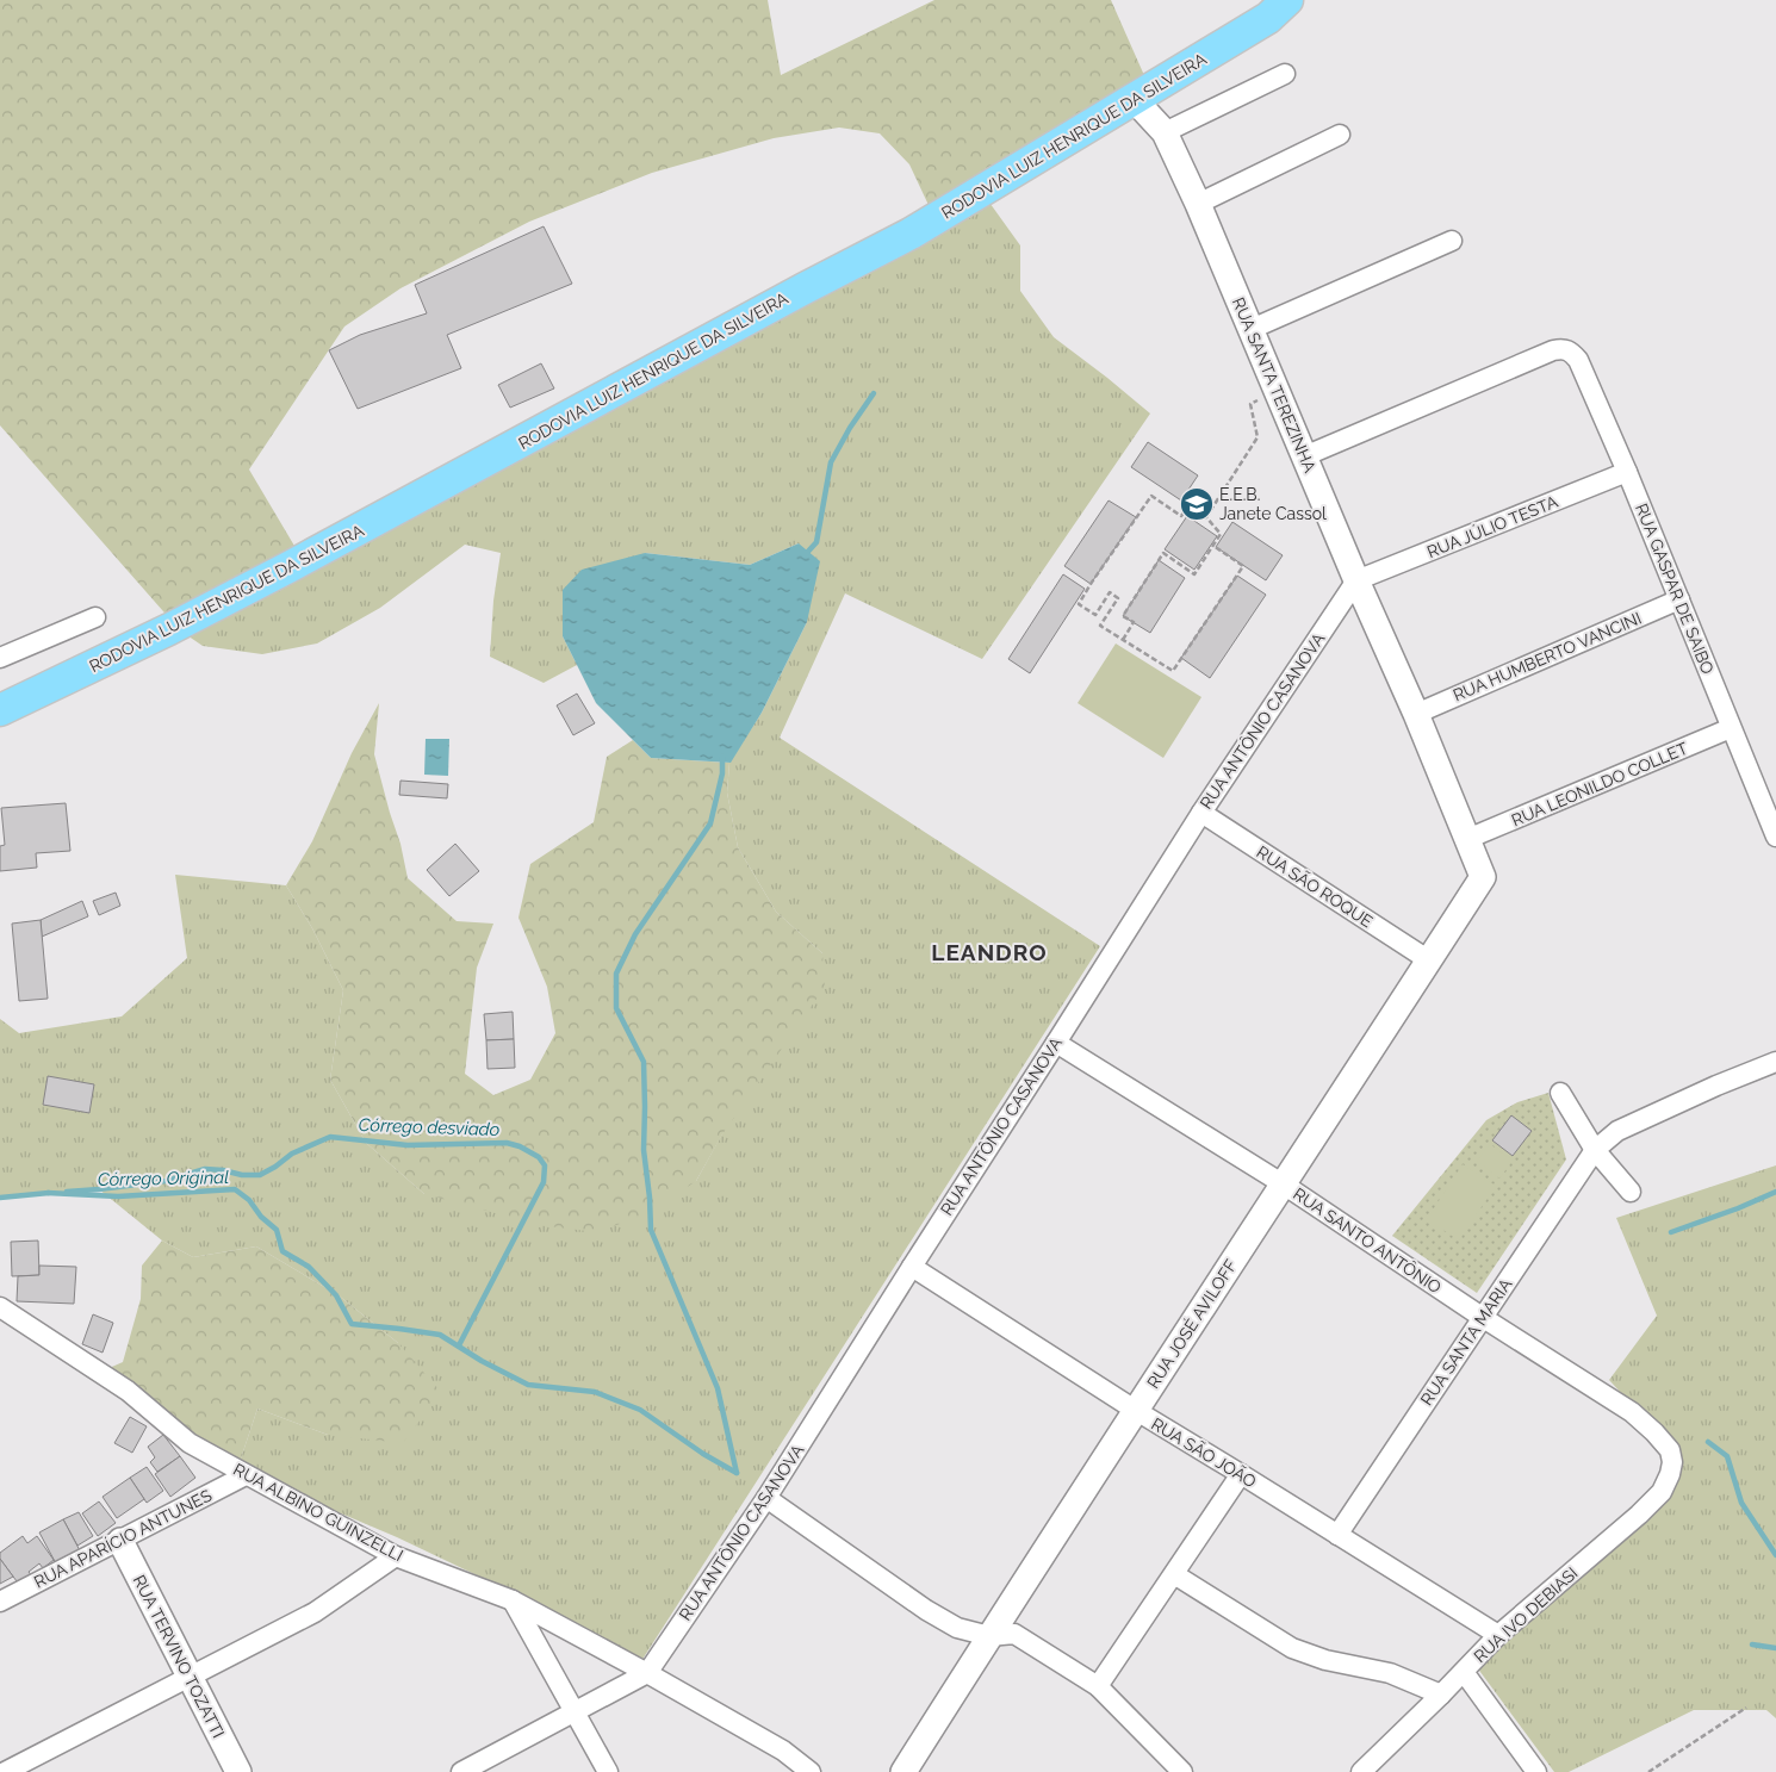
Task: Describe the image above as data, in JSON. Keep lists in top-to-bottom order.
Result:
{
  "streets": {
    "main road": ["RODOVIA LUIZ HENRIQUE DA SILVEIRA"],
    "street": [
      "RUA SANTA TEREZINHA",
      "RUA JÚLIO TESTA",
      "RUA GASPAR DE SAIBO",
      "RUA HUMBERTO VANCINI",
      "RUA ANTÔNIO CASANOVA",
      "RUA LEONILDO COLLET",
      "RUA SÃO ROQUE",
      "RUA SANTO ANTÔNIO",
      "RUA JOSÉ AVILOFF",
      "RUA SANTA MARIA",
      "RUA SÃO JOÃO",
      "RUA ALBINO GUINZELLI",
      "RUA APARÍCIO ANTUNES",
      "RUA IVO DEBIASI",
      "RUA TERVINO TOZATTI"
    ]
  },
  "crossings": [
    ["RODOVIA LUIZ HENRIQUE DA SILVEIRA", "RUA SANTA TEREZINHA"],
    ["RUA SANTA TEREZINHA", "RUA JÚLIO TESTA"],
    ["RUA SANTA TEREZINHA", "RUA GASPAR DE SAIBO"],
    ["RUA SANTA TEREZINHA", "RUA HUMBERTO VANCINI"],
    ["RUA SANTA TEREZINHA", "RUA ANTÔNIO CASANOVA"],
    ["RUA SANTA TEREZINHA", "RUA LEONILDO COLLET"],
    ["RUA SANTA TEREZINHA", "RUA JOSÉ AVILOFF"],
    ["RUA JÚLIO TESTA", "RUA GASPAR DE SAIBO"],
    ["RUA JÚLIO TESTA", "RUA ANTÔNIO CASANOVA"],
    ["RUA GASPAR DE SAIBO", "RUA HUMBERTO VANCINI"],
    ["RUA GASPAR DE SAIBO", "RUA LEONILDO COLLET"],
    ["RUA ANTÔNIO CASANOVA", "RUA SÃO ROQUE"],
    ["RUA ANTÔNIO CASANOVA", "RUA SANTO ANTÔNIO"],
    ["RUA ANTÔNIO CASANOVA", "RUA SÃO JOÃO"],
    ["RUA ANTÔNIO CASANOVA", "RUA ALBINO GUINZELLI"],
    ["RUA SÃO ROQUE", "RUA JOSÉ AVILOFF"],
    ["RUA SANTO ANTÔNIO", "RUA JOSÉ AVILOFF"],
    ["RUA SANTO ANTÔNIO", "RUA SANTA MARIA"],
    ["RUA SANTO ANTÔNIO", "RUA IVO DEBIASI"],
    ["RUA JOSÉ AVILOFF", "RUA SÃO JOÃO"],
    ["RUA SANTA MARIA", "RUA SÃO JOÃO"],
    ["RUA SÃO JOÃO", "RUA IVO DEBIASI"],
    ["RUA ALBINO GUINZELLI", "RUA APARÍCIO ANTUNES"],
    ["RUA APARÍCIO ANTUNES", "RUA TERVINO TOZATTI"]
  ],
  "districts": ["LEANDRO"],
  "water": ["Córrego desviado", "Córrego Original"],
  "places": {
    "school or university": ["E.E.B. Janete Cassol"]
  }
}
